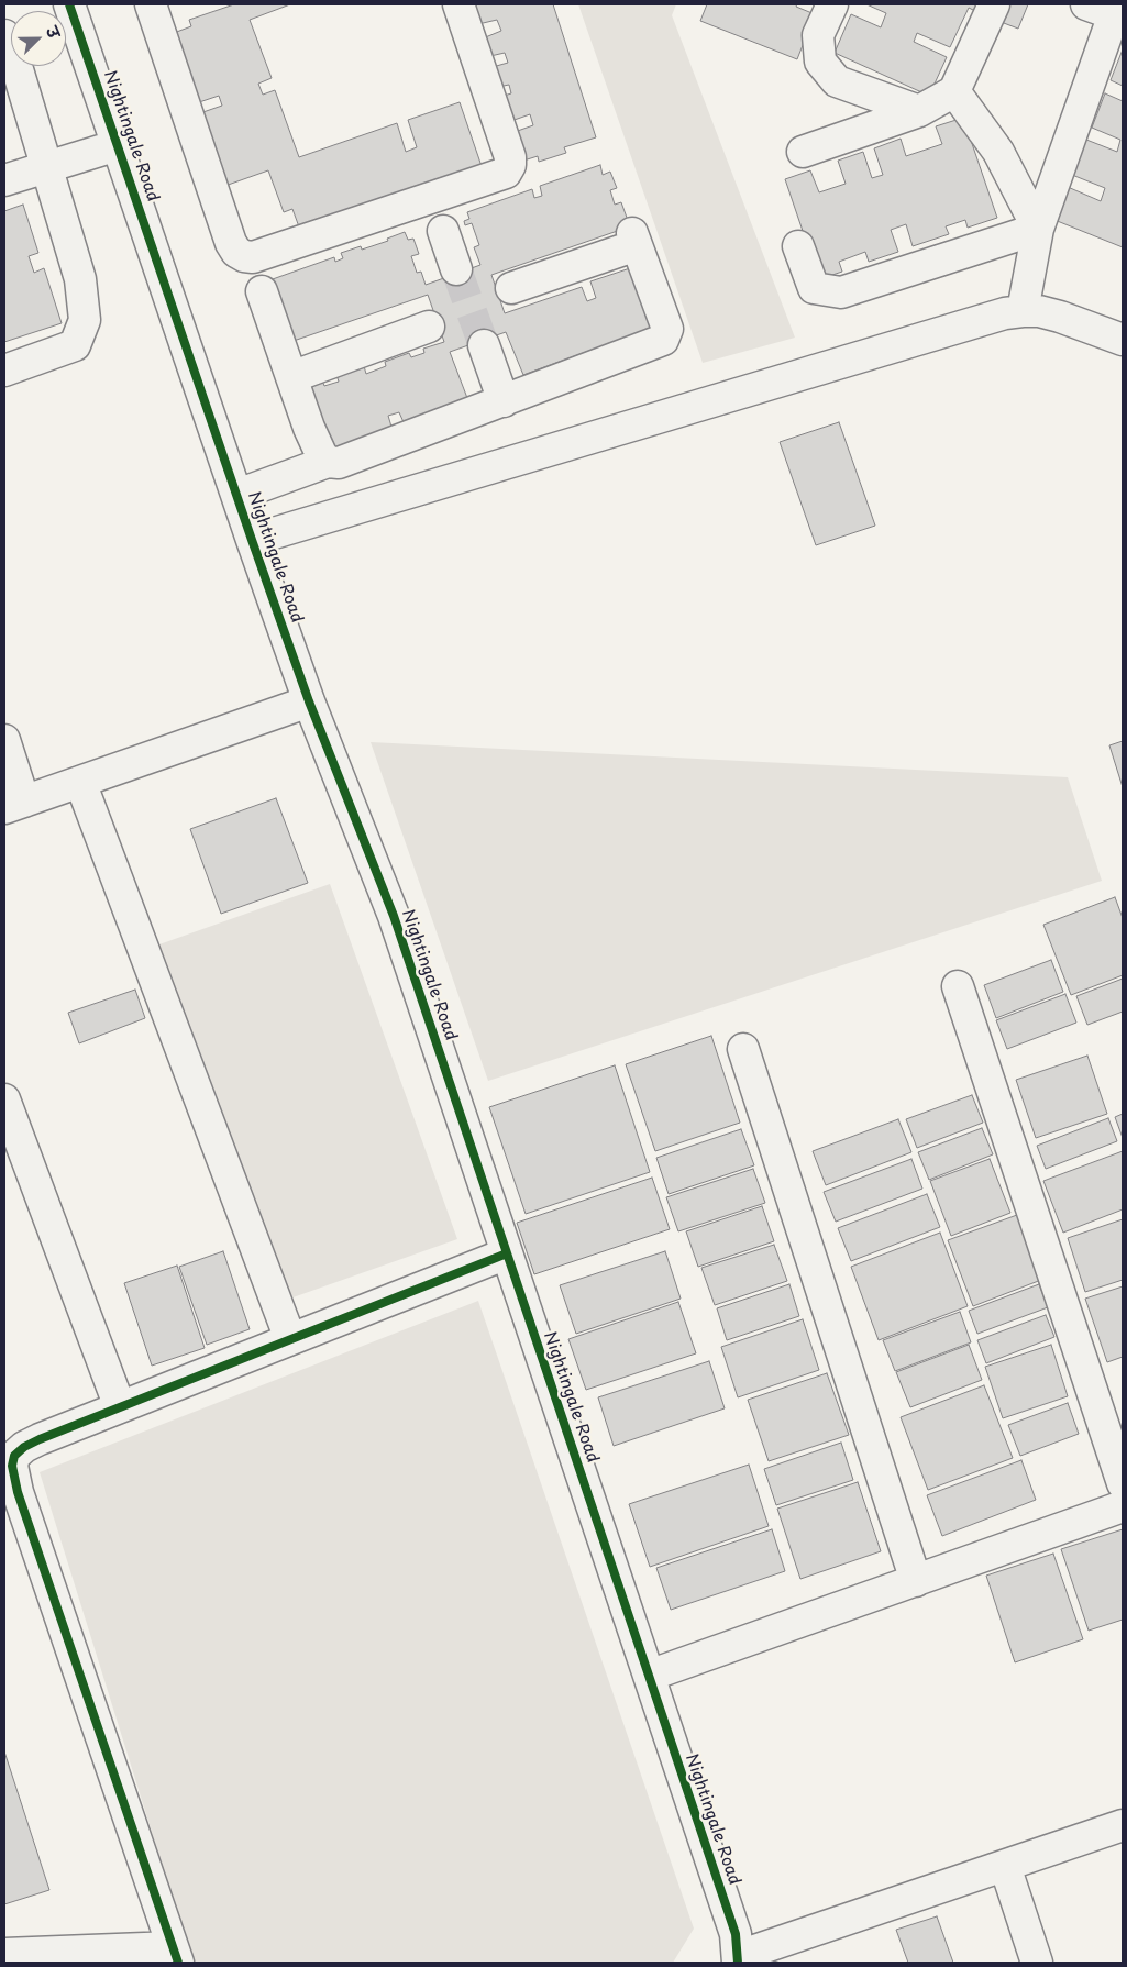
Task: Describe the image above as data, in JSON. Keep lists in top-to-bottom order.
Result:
{
  "streets": {
    "street": ["Nightingale Road"]
  },
  "north": "top right"
}
